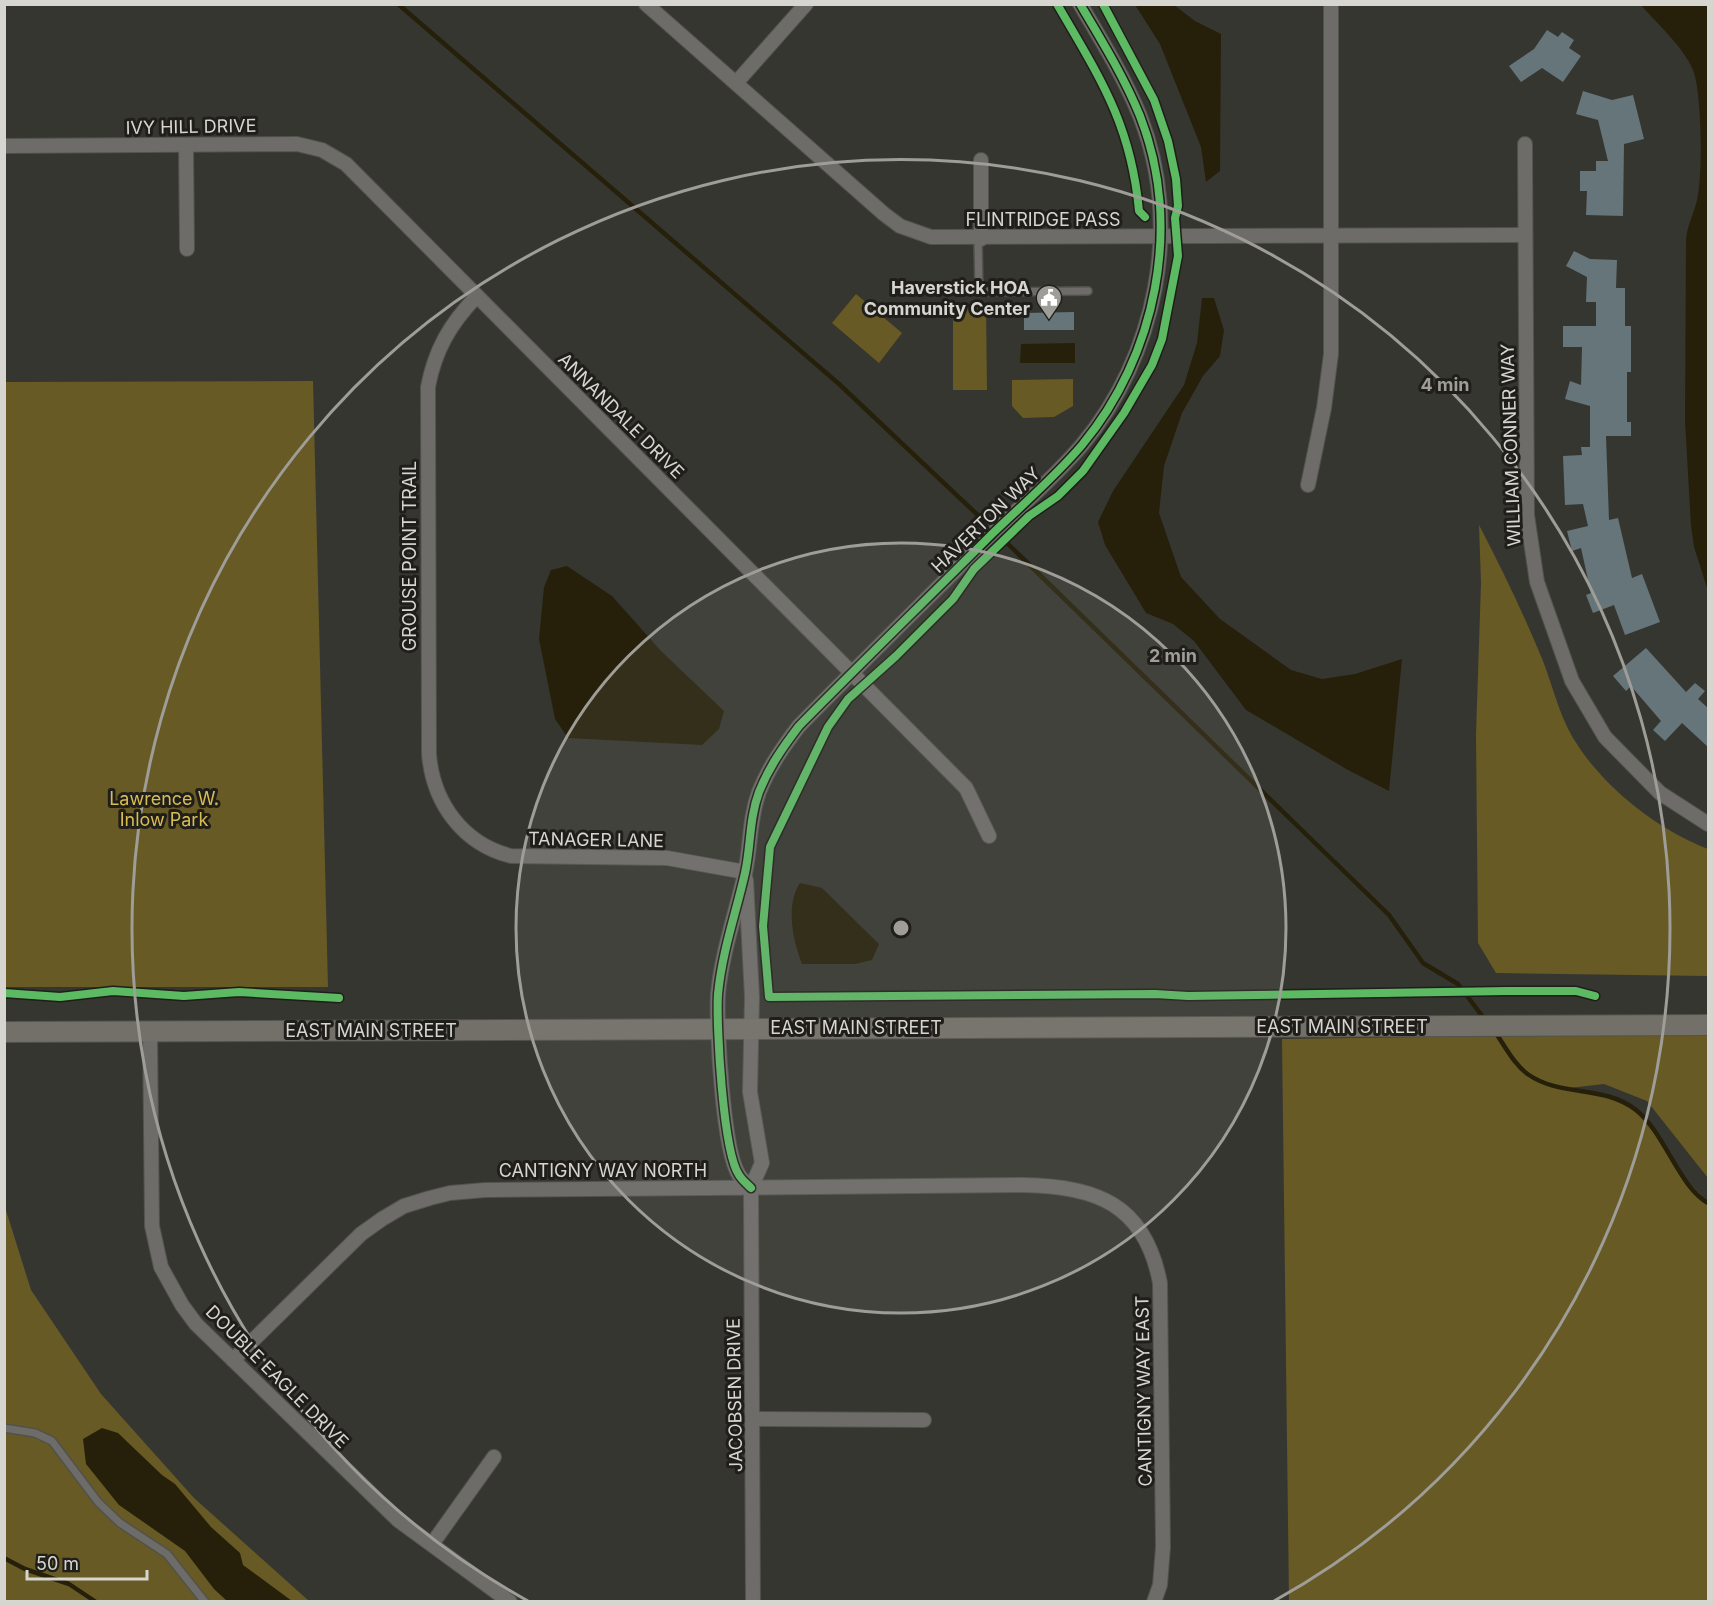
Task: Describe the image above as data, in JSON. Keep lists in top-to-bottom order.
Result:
{
  "streets": {
    "main road": ["EAST MAIN STREET"],
    "street": [
      "IVY HILL DRIVE",
      "FLINTRIDGE PASS",
      "ANNANDALE DRIVE",
      "WILLIAM CONNER WAY",
      "HAVERTON WAY",
      "GROUSE POINT TRAIL",
      "TANAGER LANE",
      "CANTIGNY WAY NORTH",
      "DOUBLE EAGLE DRIVE",
      "CANTIGNY WAY EAST",
      "JACOBSEN DRIVE"
    ]
  },
  "crossings": [
    ["IVY HILL DRIVE", "ANNANDALE DRIVE"],
    ["FLINTRIDGE PASS", "WILLIAM CONNER WAY"],
    ["FLINTRIDGE PASS", "HAVERTON WAY"],
    ["ANNANDALE DRIVE", "HAVERTON WAY"],
    ["ANNANDALE DRIVE", "GROUSE POINT TRAIL"],
    ["HAVERTON WAY", "TANAGER LANE"],
    ["HAVERTON WAY", "EAST MAIN STREET"],
    ["HAVERTON WAY", "JACOBSEN DRIVE"],
    ["GROUSE POINT TRAIL", "TANAGER LANE"],
    ["EAST MAIN STREET", "DOUBLE EAGLE DRIVE"],
    ["EAST MAIN STREET", "JACOBSEN DRIVE"],
    ["CANTIGNY WAY NORTH", "DOUBLE EAGLE DRIVE"],
    ["CANTIGNY WAY NORTH", "CANTIGNY WAY EAST"],
    ["CANTIGNY WAY NORTH", "JACOBSEN DRIVE"]
  ],
  "parks": ["Lawrence W. Inlow Park"],
  "places": {
    "public building": ["Haverstick HOA Community Center"]
  },
  "scale_bar": "50 m",
  "rings": ["4 min", "2 min"]
}
